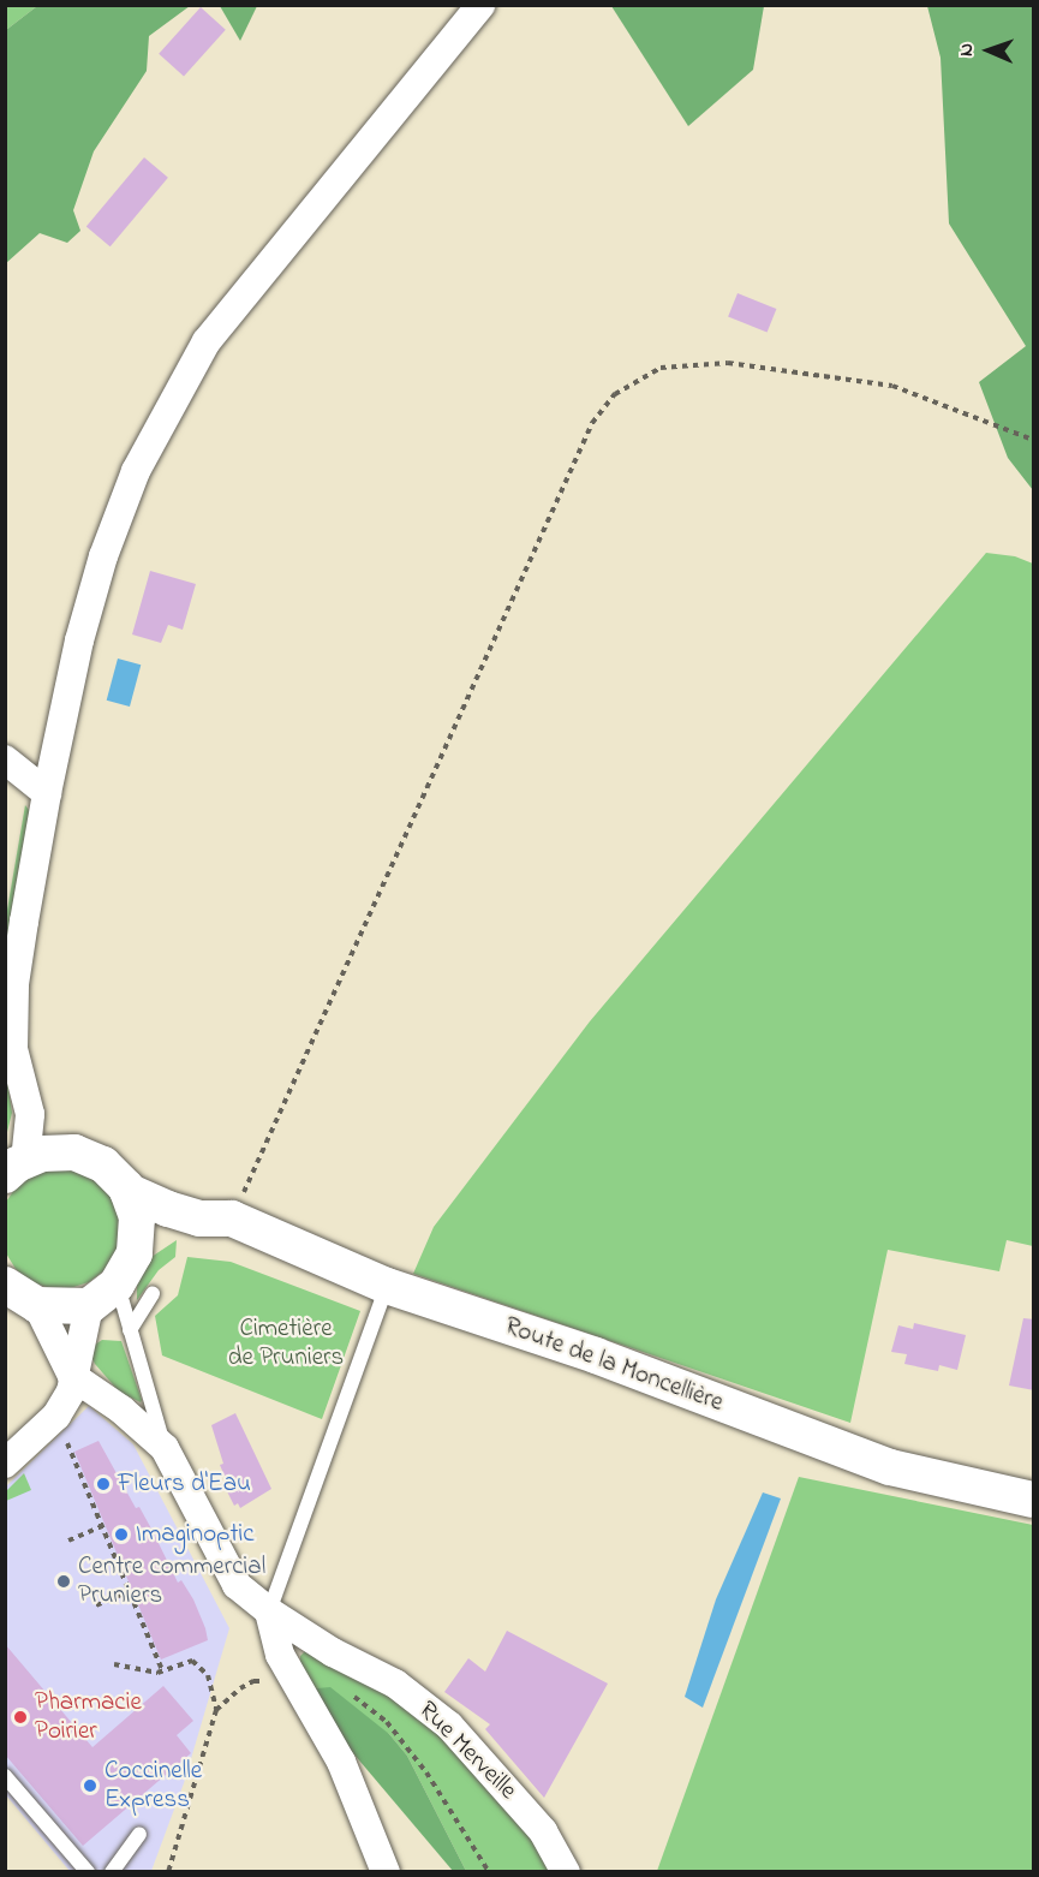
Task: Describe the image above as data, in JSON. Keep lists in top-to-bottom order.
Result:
{
  "streets": {
    "street": ["Route de la Moncellière", "Rue Merveille"]
  },
  "parks": ["Cimetière de Pruniers"],
  "places": [
    "Fleurs d'Eau",
    "Imaginoptic",
    "Centre commercial Pruniers",
    "Pharmacie Poirier",
    "Coccinelle Express"
  ],
  "north": "left"
}
